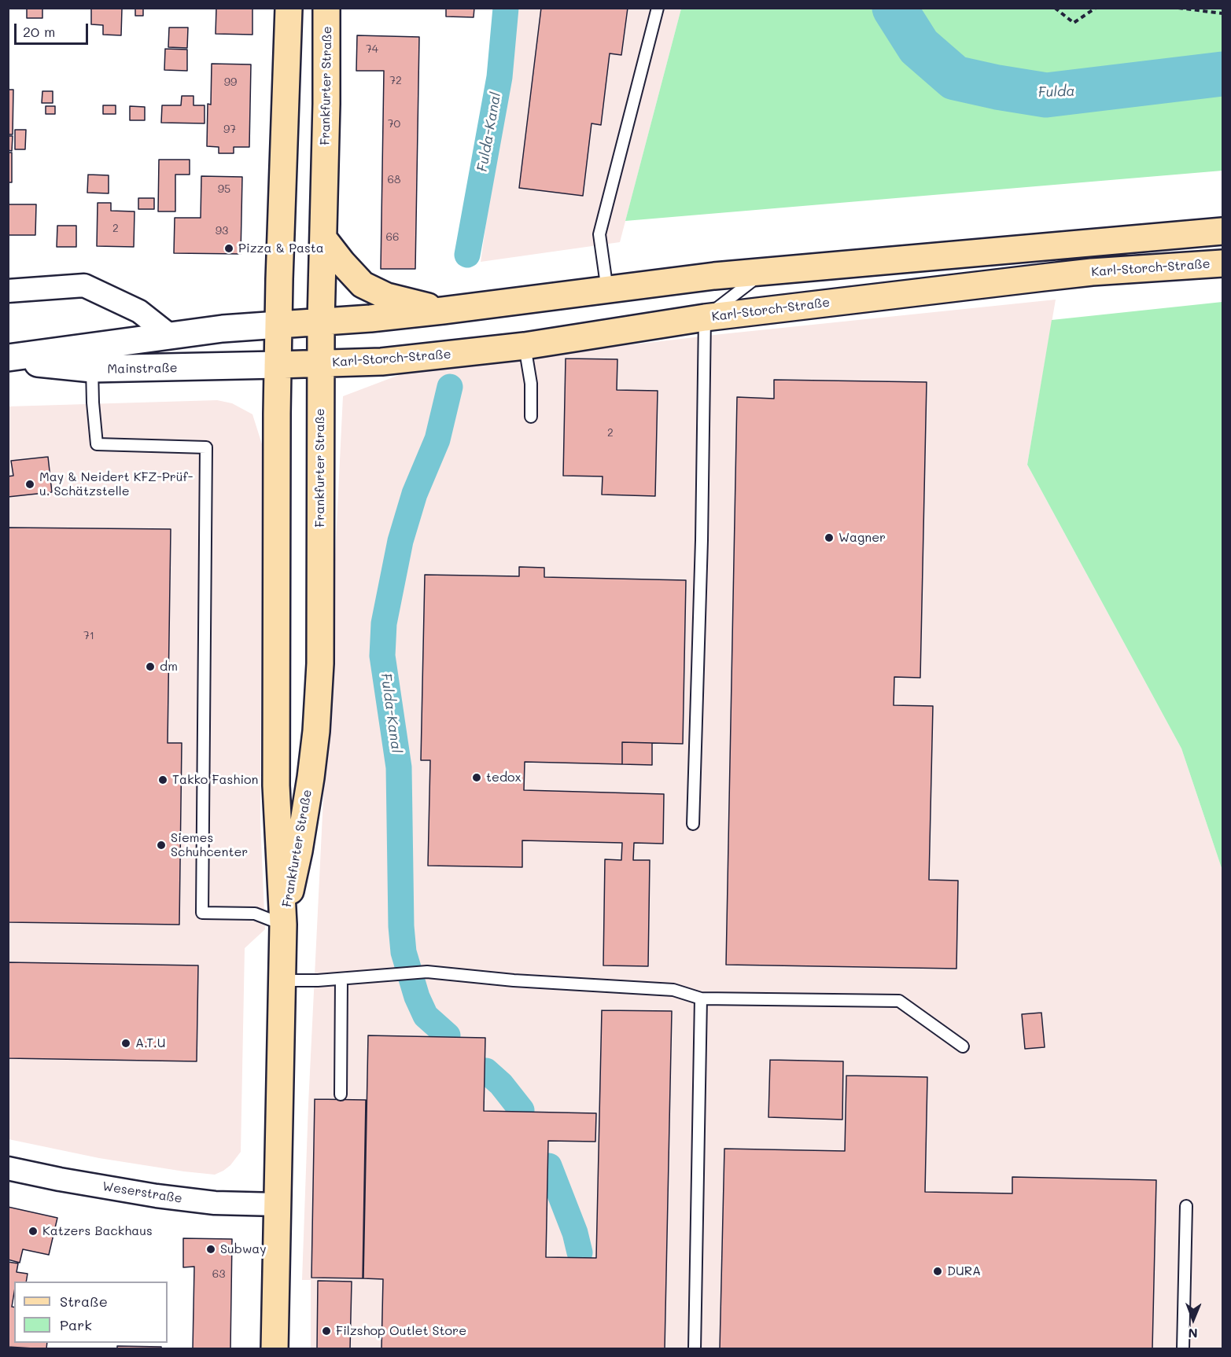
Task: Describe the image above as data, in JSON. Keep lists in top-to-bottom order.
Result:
{
  "streets": {
    "main road": ["Frankfurter Straße", "Karl-Storch-Straße", "Mainstraße"],
    "street": ["Weserstraße"]
  },
  "crossings": [
    ["Frankfurter Straße", "Karl-Storch-Straße"],
    ["Frankfurter Straße", "Mainstraße"],
    ["Frankfurter Straße", "Weserstraße"],
    ["Karl-Storch-Straße", "Mainstraße"]
  ],
  "water": ["Fulda", "Fulda-Kanal"],
  "places": [
    "Pizza & Pasta",
    "May & Neidert KFZ-Prüf- u. Schätzstelle",
    "Wagner",
    "dm",
    "tedox",
    "Takko Fashion",
    "Siemes Schuhcenter",
    "A.T.U",
    "Katzers Backhaus",
    "Subway",
    "DURA",
    "Filzshop Outlet Store"
  ],
  "house_numbers": [
    "74",
    "72",
    "99",
    "70",
    "97",
    "68",
    "95",
    "2",
    "93",
    "66",
    "2",
    "71",
    "63"
  ],
  "legend": ["Straße", "Park"],
  "scale_bar": "20 m",
  "north": "bottom"
}
